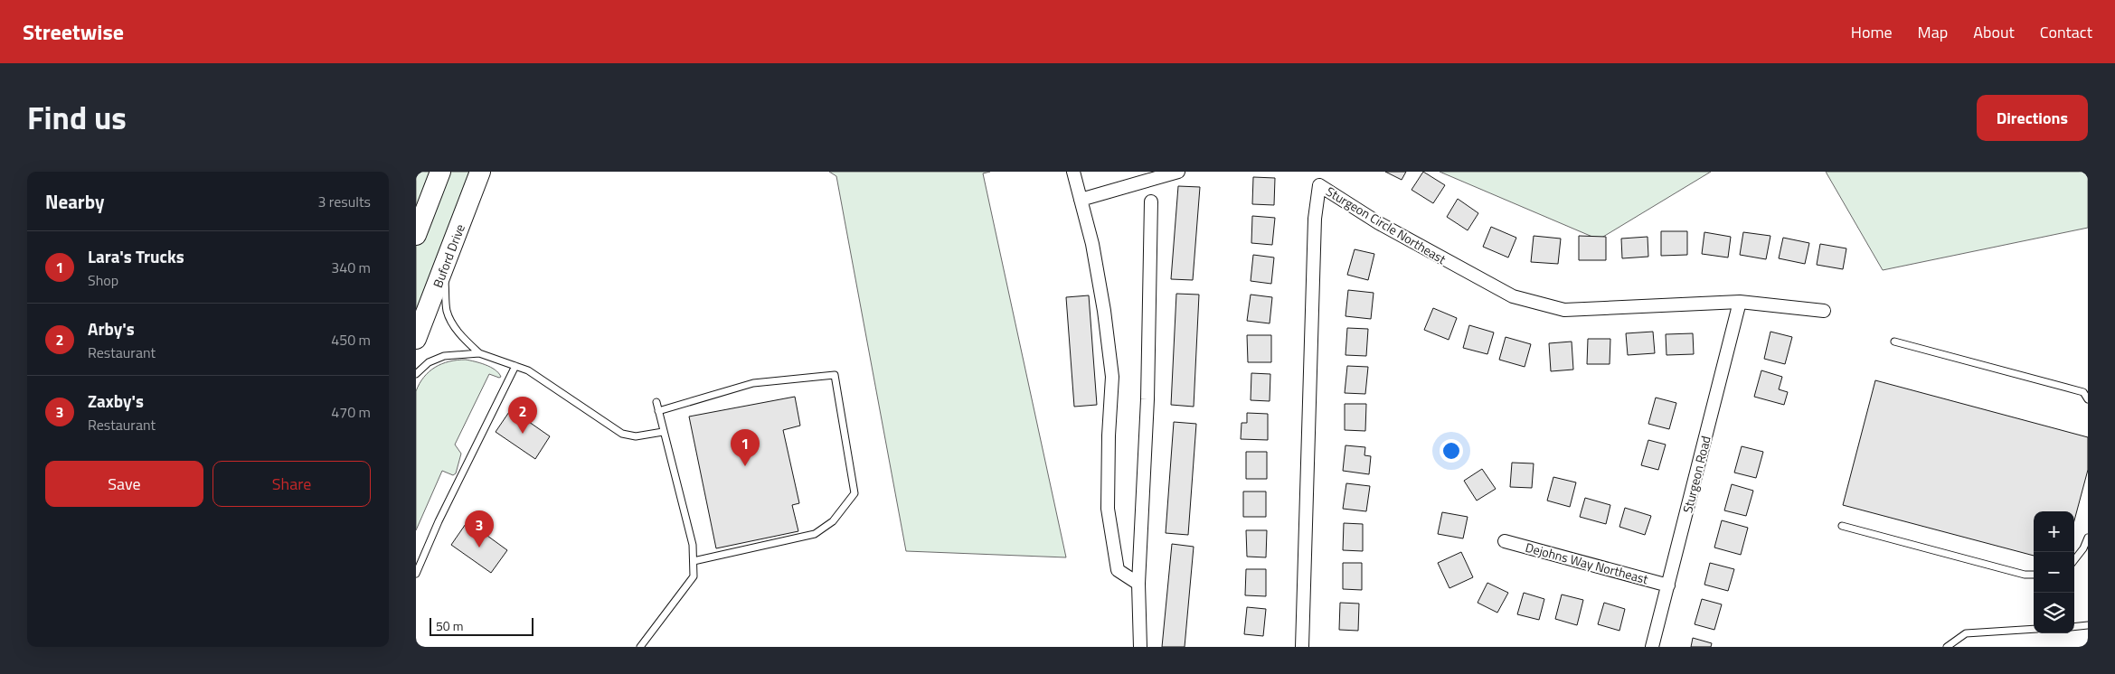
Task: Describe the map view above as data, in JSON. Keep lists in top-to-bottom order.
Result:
{
  "streets": {
    "highway": ["Buford Drive"],
    "street": ["Sturgeon Circle Northeast", "Sturgeon Road", "Dejohns Way Northeast"]
  },
  "crossings": [
    ["Sturgeon Circle Northeast", "Sturgeon Road"],
    ["Sturgeon Road", "Dejohns Way Northeast"]
  ],
  "scale_bar": "50 m",
  "page": {
    "header": "Streetwise",
    "nav": [
      "Home",
      "Map",
      "About",
      "Contact"
    ],
    "title": "Find us",
    "buttons": [
      "Directions",
      ["Save", "Share"]
    ],
    "heading": ["Nearby", "3 results"],
    "list": [
      {
        "mark": "1",
        "name": "Lara's Trucks",
        "note": "Shop",
        "value": "340 m"
      },
      {
        "mark": "2",
        "name": "Arby's",
        "note": "Restaurant",
        "value": "450 m"
      },
      {
        "mark": "3",
        "name": "Zaxby's",
        "note": "Restaurant",
        "value": "470 m"
      }
    ],
    "pins": ["2", "1", "3"],
    "map_buttons": ["+", "−"],
    "scale": "50 m"
  }
}
